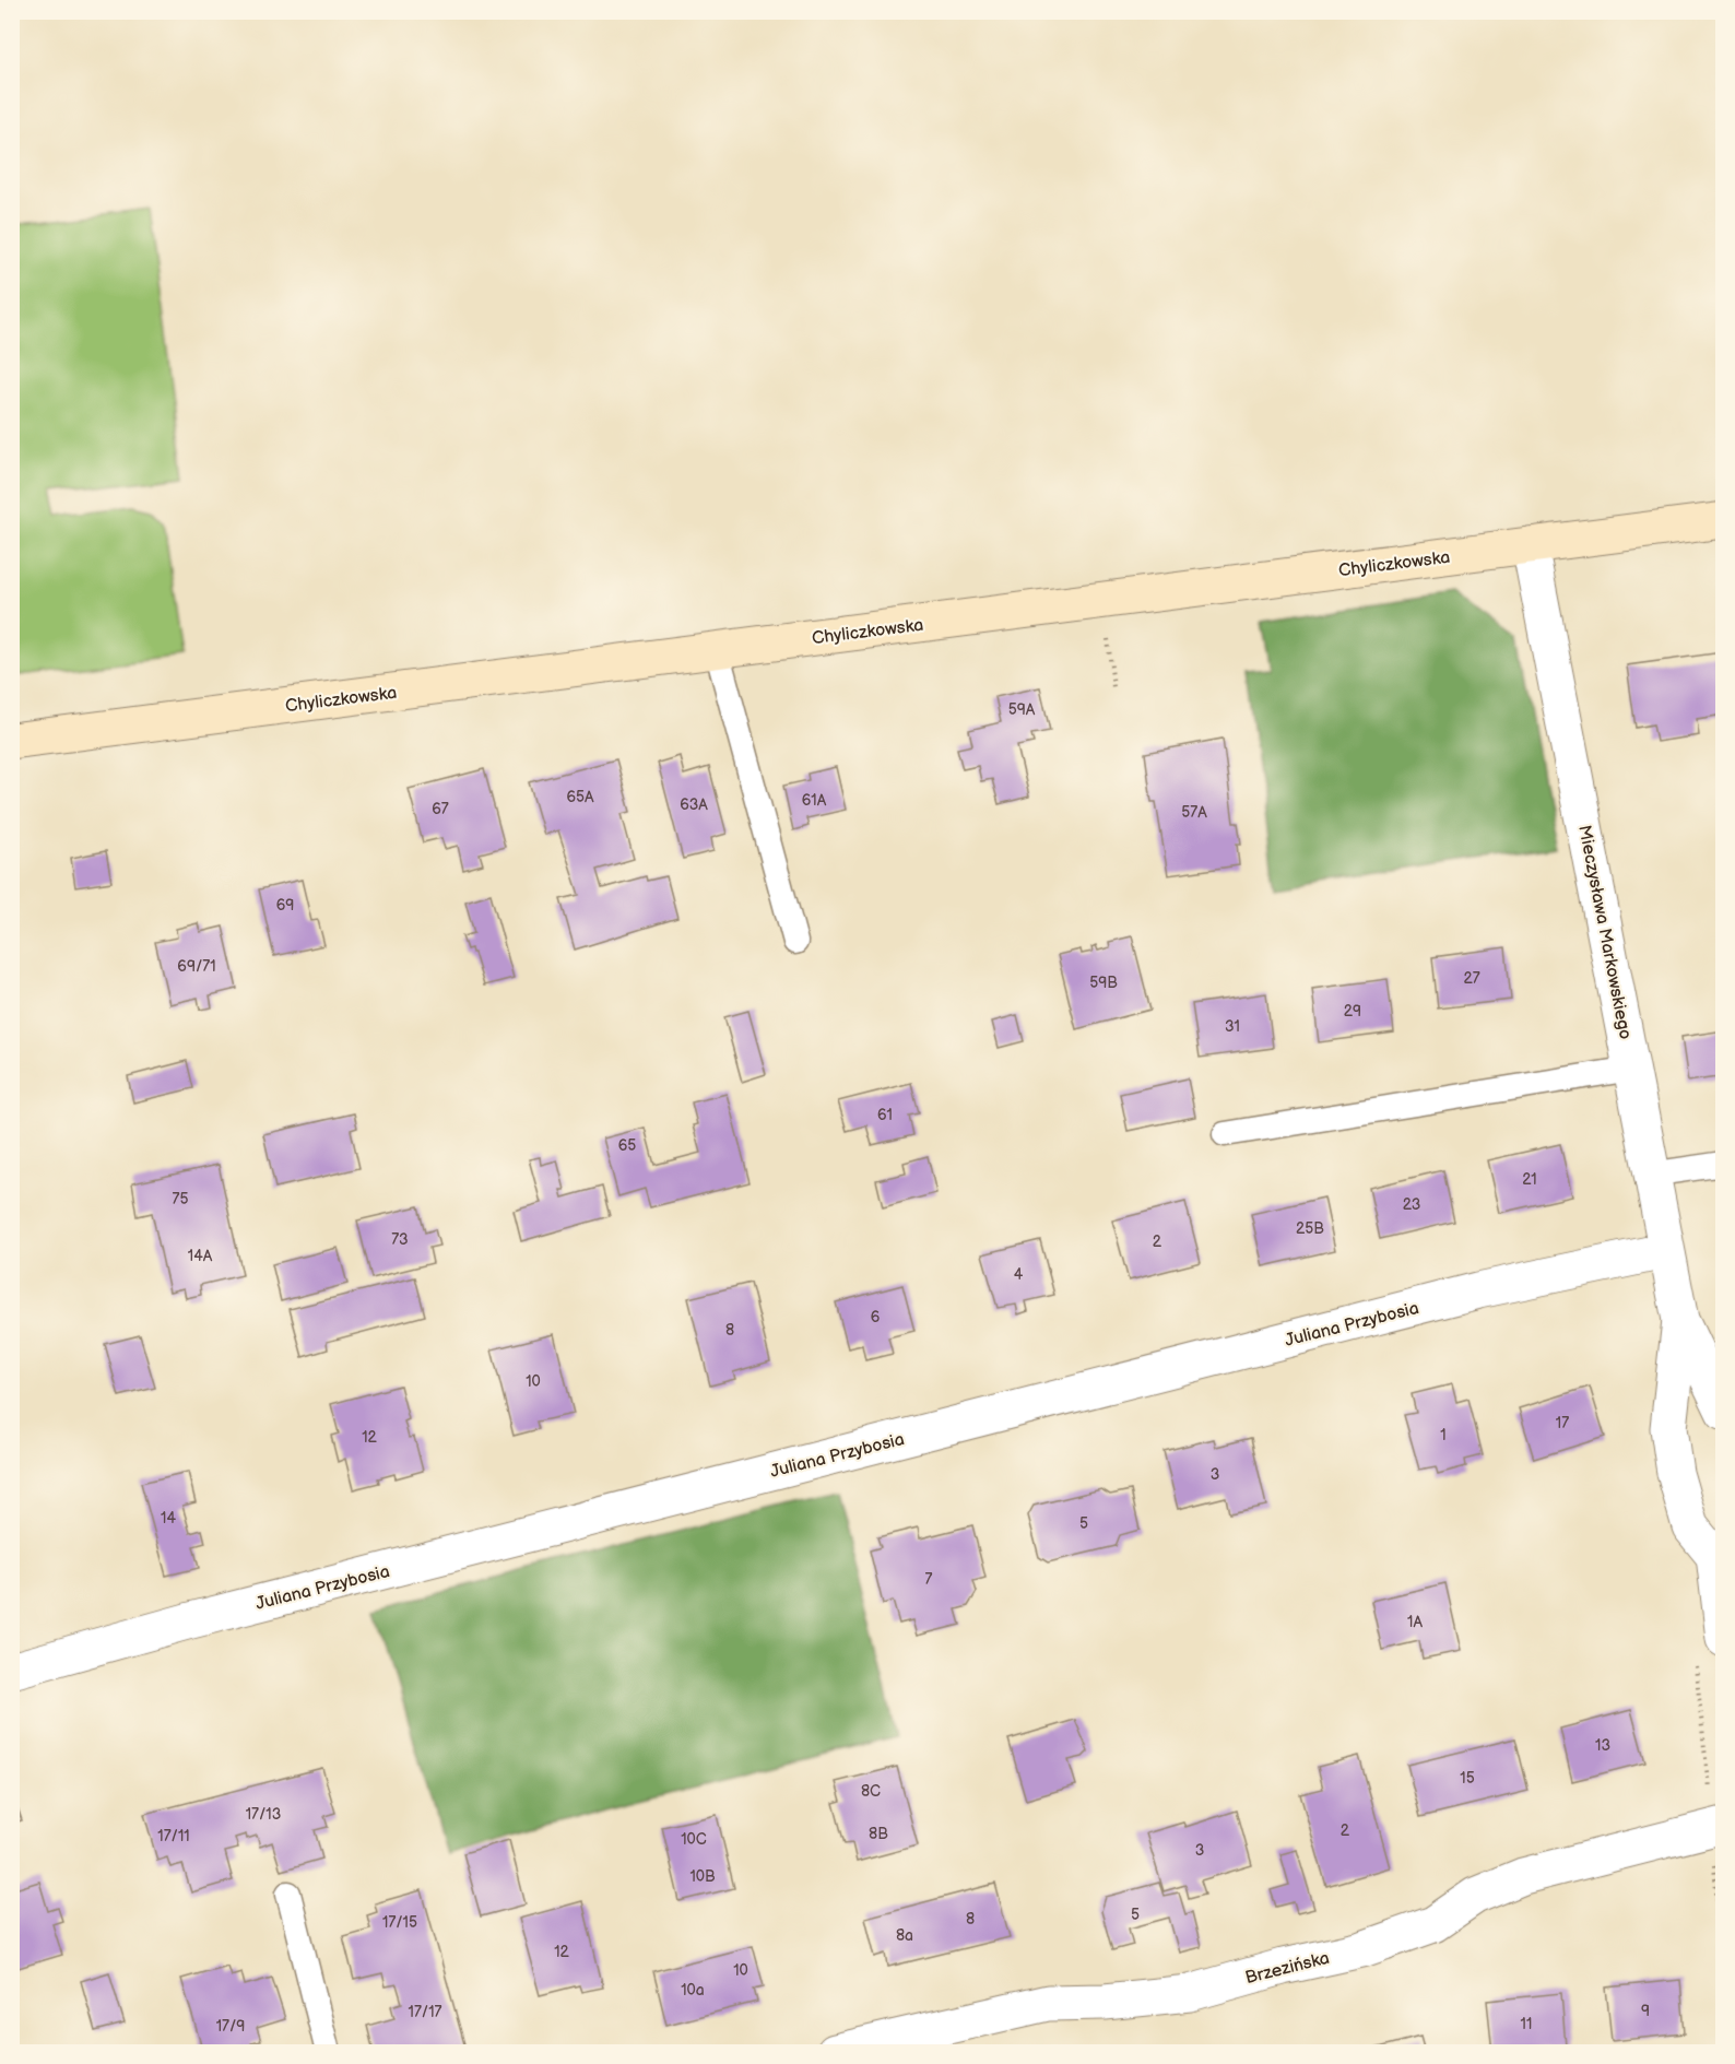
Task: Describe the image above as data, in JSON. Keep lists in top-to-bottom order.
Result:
{
  "streets": {
    "street": [
      "Chyliczkowska",
      "Mieczysława Markowskiego",
      "Juliana Przybosia",
      "Brzezińska"
    ]
  },
  "crossings": [
    ["Chyliczkowska", "Mieczysława Markowskiego"],
    ["Mieczysława Markowskiego", "Juliana Przybosia"]
  ],
  "house_numbers": [
    "59A",
    "65A",
    "61A",
    "63A",
    "67",
    "57A",
    "69",
    "69/71",
    "27",
    "59B",
    "29",
    "31",
    "61",
    "65",
    "21",
    "75",
    "23",
    "25B",
    "73",
    "2",
    "14A",
    "4",
    "6",
    "8",
    "10",
    "17",
    "1",
    "12",
    "3",
    "14",
    "5",
    "7",
    "1A",
    "13",
    "15",
    "8C",
    "17/13",
    "2",
    "8B",
    "17/11",
    "10C",
    "3",
    "10B",
    "5",
    "8",
    "17/15",
    "8a",
    "12",
    "10",
    "10a",
    "9",
    "17/17",
    "11",
    "17/9"
  ]
}
